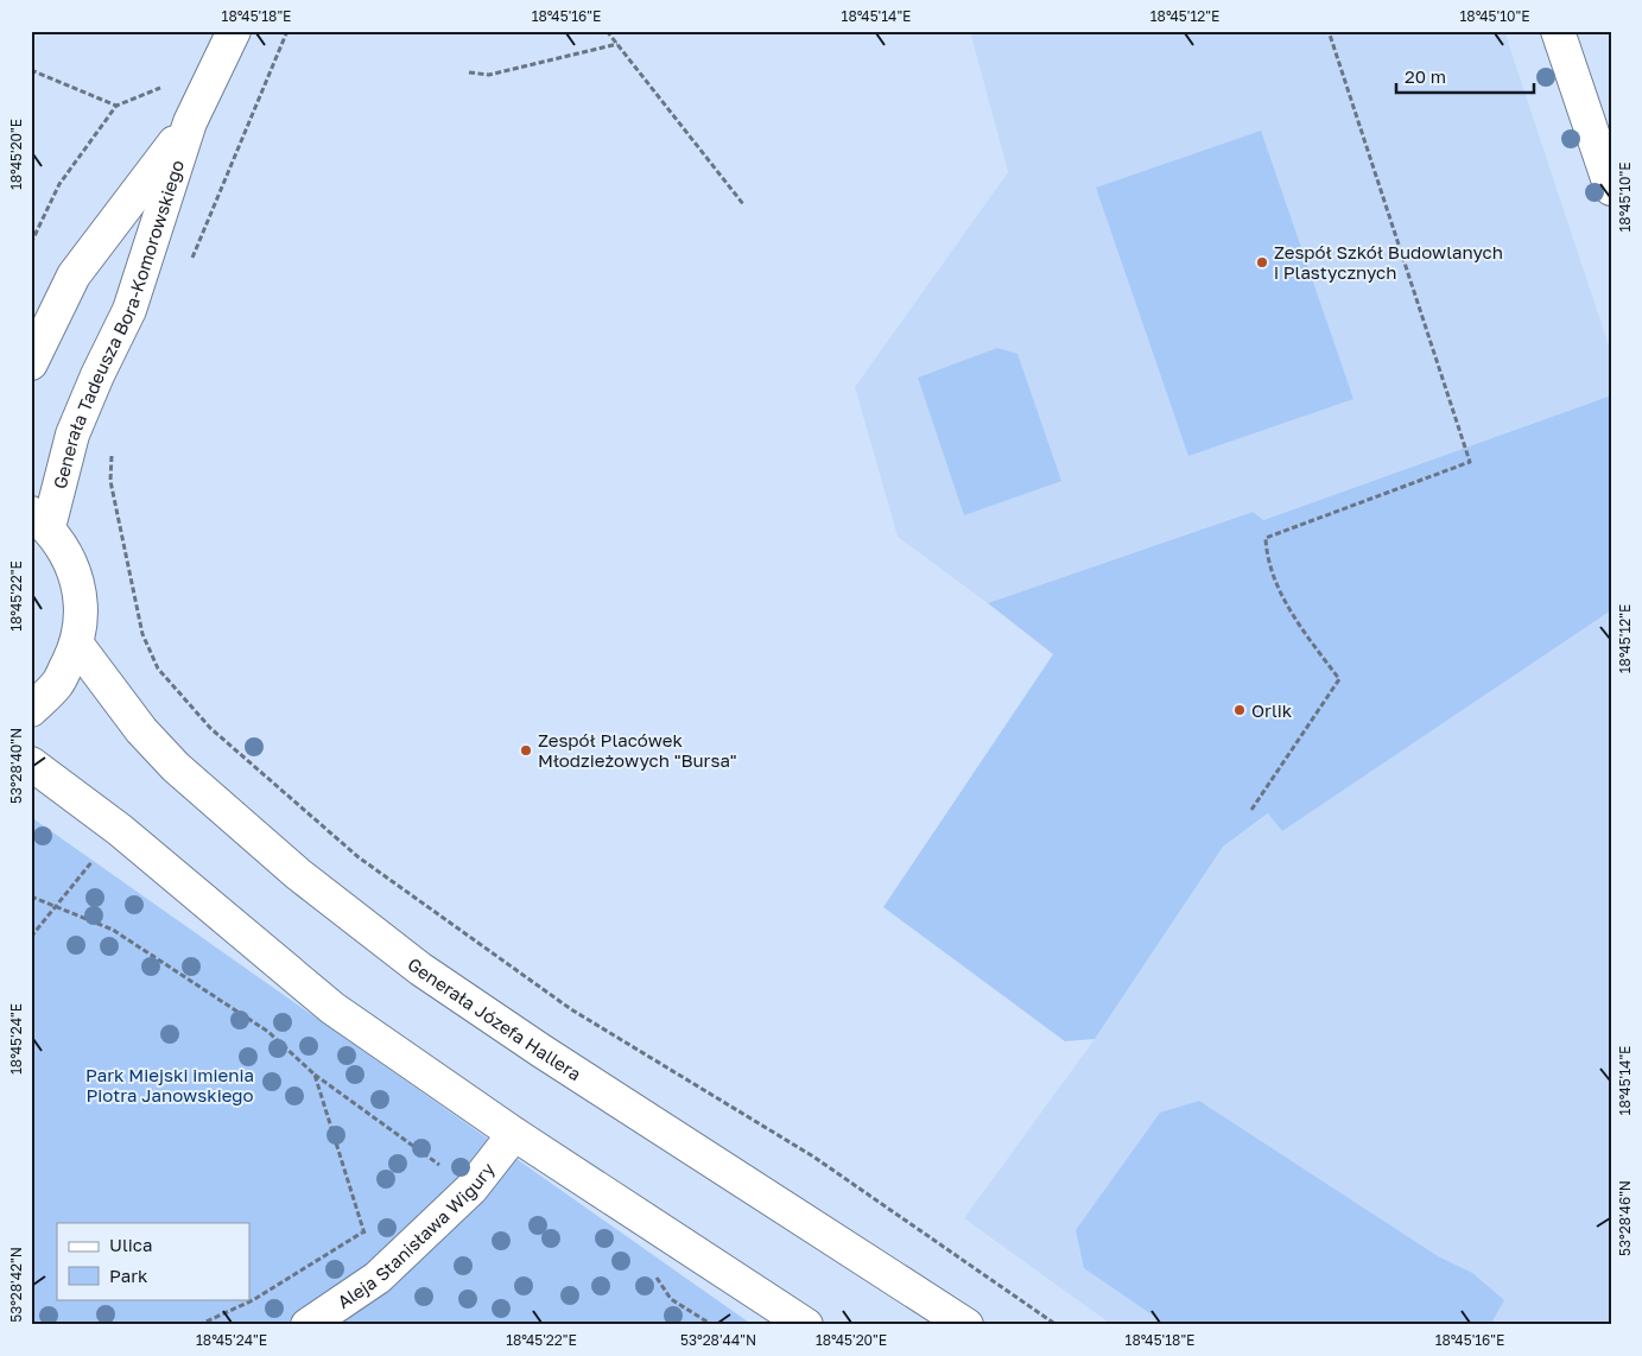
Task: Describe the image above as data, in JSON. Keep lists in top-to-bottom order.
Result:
{
  "streets": {
    "main road": ["Generała Tadeusza Bora-Komorowskiego", "Generała Józefa Hallera", "Aleja Stanisława Wigury"]
  },
  "parks": ["Park Miejski imienia Piotra Janowskiego"],
  "places": ["Zespół Szkół Budowlanych i Plastycznych", "Orlik", "Zespół Placówek Młodzieżowych \"Bursa\""],
  "legend": ["Ulica", "Park"],
  "scale_bar": "20 m",
  "coordinates": [
    "18°45'18\"E",
    "18°45'16\"E",
    "18°45'14\"E",
    "18°45'12\"E",
    "18°45'10\"E",
    "18°45'20\"E",
    "18°45'22\"E",
    "53°28'40\"N",
    "18°45'24\"E",
    "53°28'46\"N",
    "53°28'42\"N",
    "53°28'44\"N"
  ]
}
